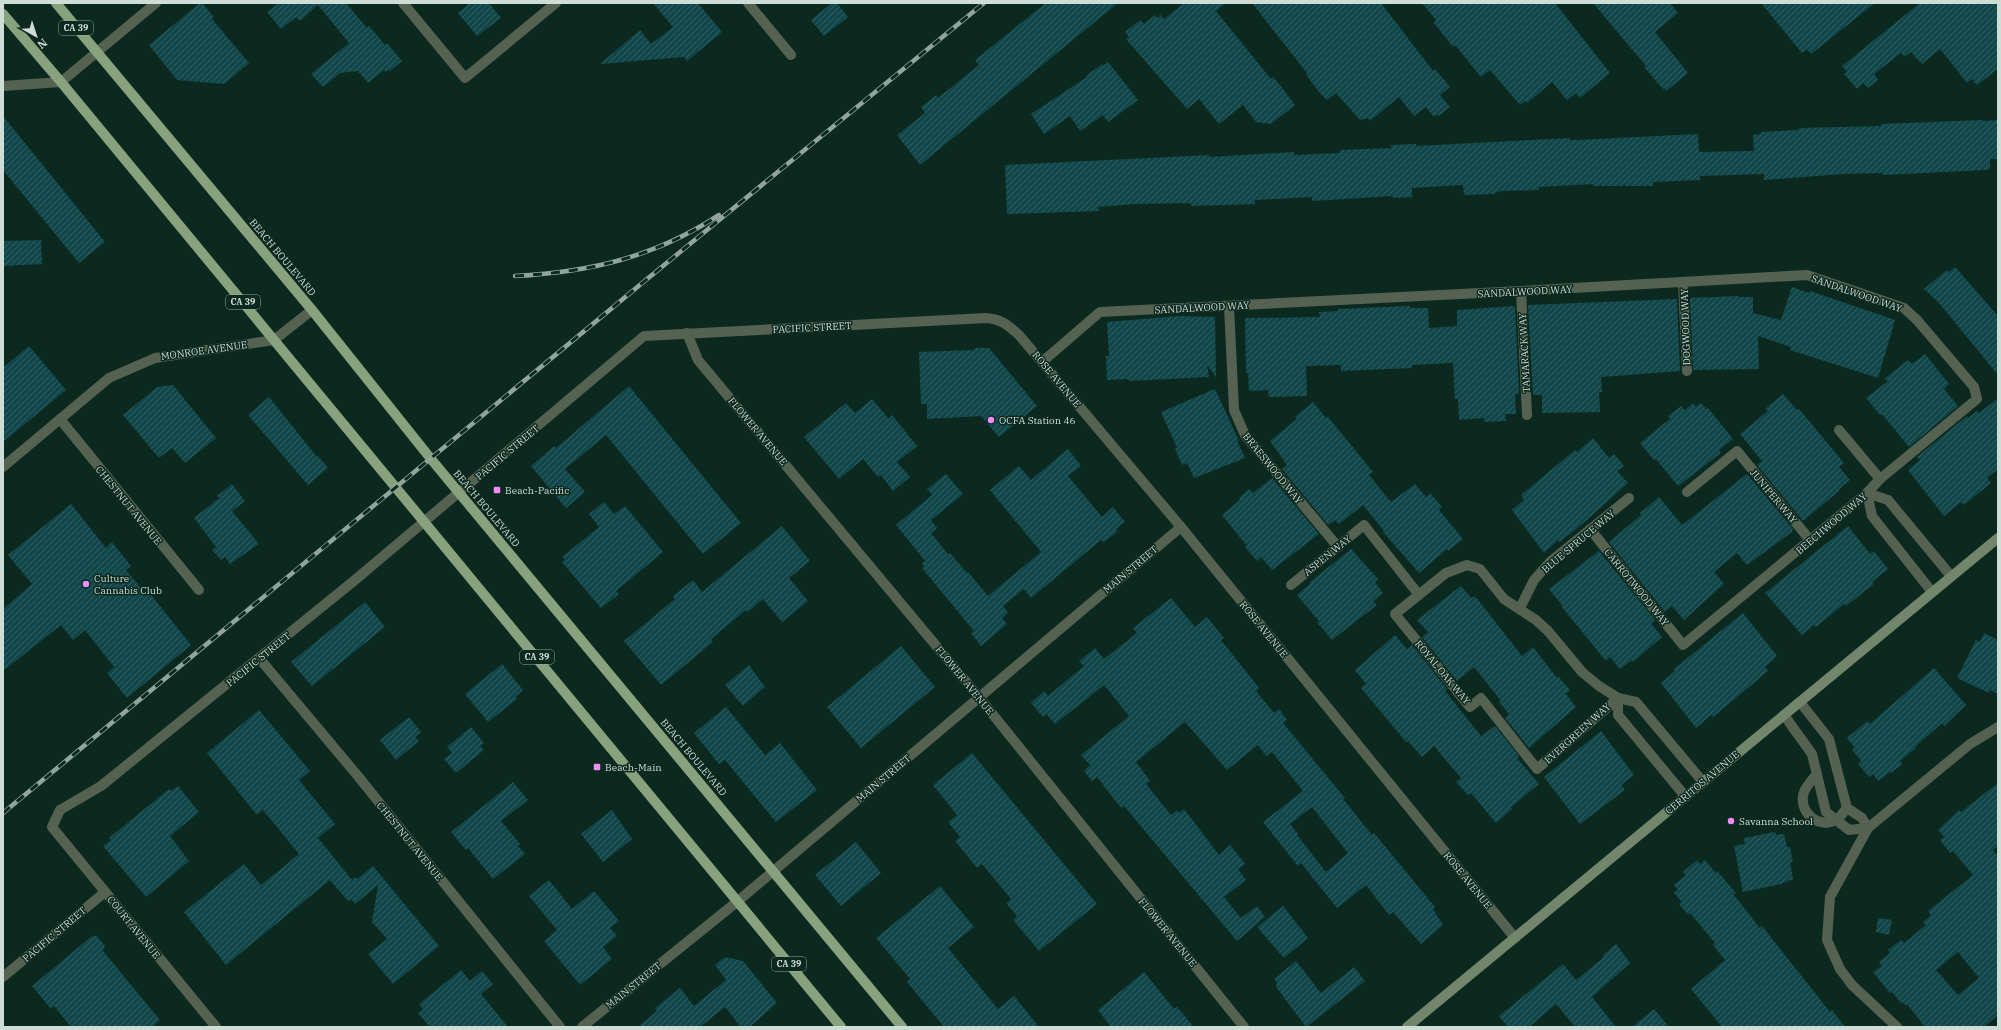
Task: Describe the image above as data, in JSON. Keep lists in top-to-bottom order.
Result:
{
  "streets": {
    "main road": ["CA 39", "BEACH BOULEVARD", "CERRITOS AVENUE"],
    "street": [
      "SANDALWOOD WAY",
      "PACIFIC STREET",
      "DOGWOOD WAY",
      "MONROE AVENUE",
      "TAMARACK WAY",
      "ROSE AVENUE",
      "FLOWER AVENUE",
      "BRAESWOOD WAY",
      "JUNIPER WAY",
      "CHESTNUT AVENUE",
      "BEECHWOOD WAY",
      "BLUE SPRUCE WAY",
      "ASPEN WAY",
      "MAIN STREET",
      "CARROTWOOD WAY",
      "ROYAL OAK WAY",
      "EVERGREEN WAY",
      "COURT AVENUE"
    ]
  },
  "crossings": [
    ["CA 39", "PACIFIC STREET"],
    ["CA 39", "MONROE AVENUE"],
    ["CA 39", "MAIN STREET"],
    ["BEACH BOULEVARD", "PACIFIC STREET"],
    ["BEACH BOULEVARD", "MONROE AVENUE"],
    ["BEACH BOULEVARD", "MAIN STREET"],
    ["SANDALWOOD WAY", "DOGWOOD WAY"],
    ["SANDALWOOD WAY", "TAMARACK WAY"],
    ["SANDALWOOD WAY", "ROSE AVENUE"],
    ["SANDALWOOD WAY", "BRAESWOOD WAY"],
    ["SANDALWOOD WAY", "BEECHWOOD WAY"],
    ["PACIFIC STREET", "ROSE AVENUE"],
    ["PACIFIC STREET", "FLOWER AVENUE"],
    ["PACIFIC STREET", "CHESTNUT AVENUE"],
    ["PACIFIC STREET", "COURT AVENUE"],
    ["MONROE AVENUE", "CHESTNUT AVENUE"],
    ["ROSE AVENUE", "MAIN STREET"],
    ["ROSE AVENUE", "CERRITOS AVENUE"],
    ["FLOWER AVENUE", "MAIN STREET"],
    ["BRAESWOOD WAY", "ASPEN WAY"],
    ["JUNIPER WAY", "BEECHWOOD WAY"],
    ["BEECHWOOD WAY", "CARROTWOOD WAY"],
    ["BLUE SPRUCE WAY", "CARROTWOOD WAY"],
    ["ASPEN WAY", "ROYAL OAK WAY"],
    ["ROYAL OAK WAY", "EVERGREEN WAY"]
  ],
  "places": {
    "other": ["OCFA Station 46", "Culture Cannabis Club", "Savanna School"],
    "transit": ["Beach-Pacific", "Beach-Main"]
  },
  "north": "bottom right"
}
